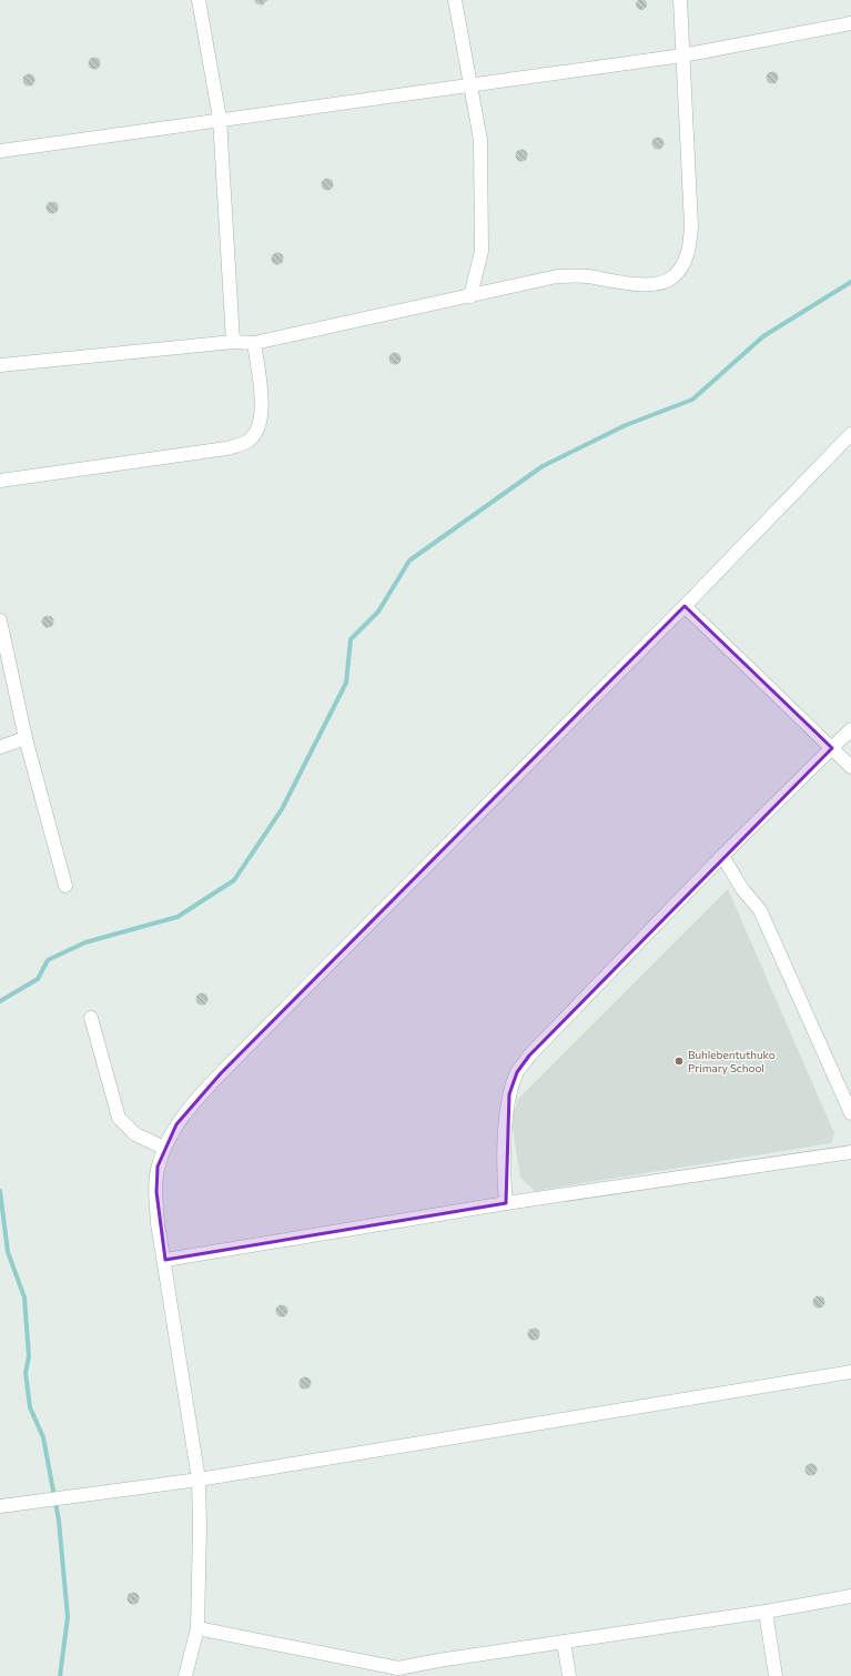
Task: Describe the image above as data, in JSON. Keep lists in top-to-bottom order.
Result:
{
  "places": ["Buhlebentuthuko Primary School"]
}
